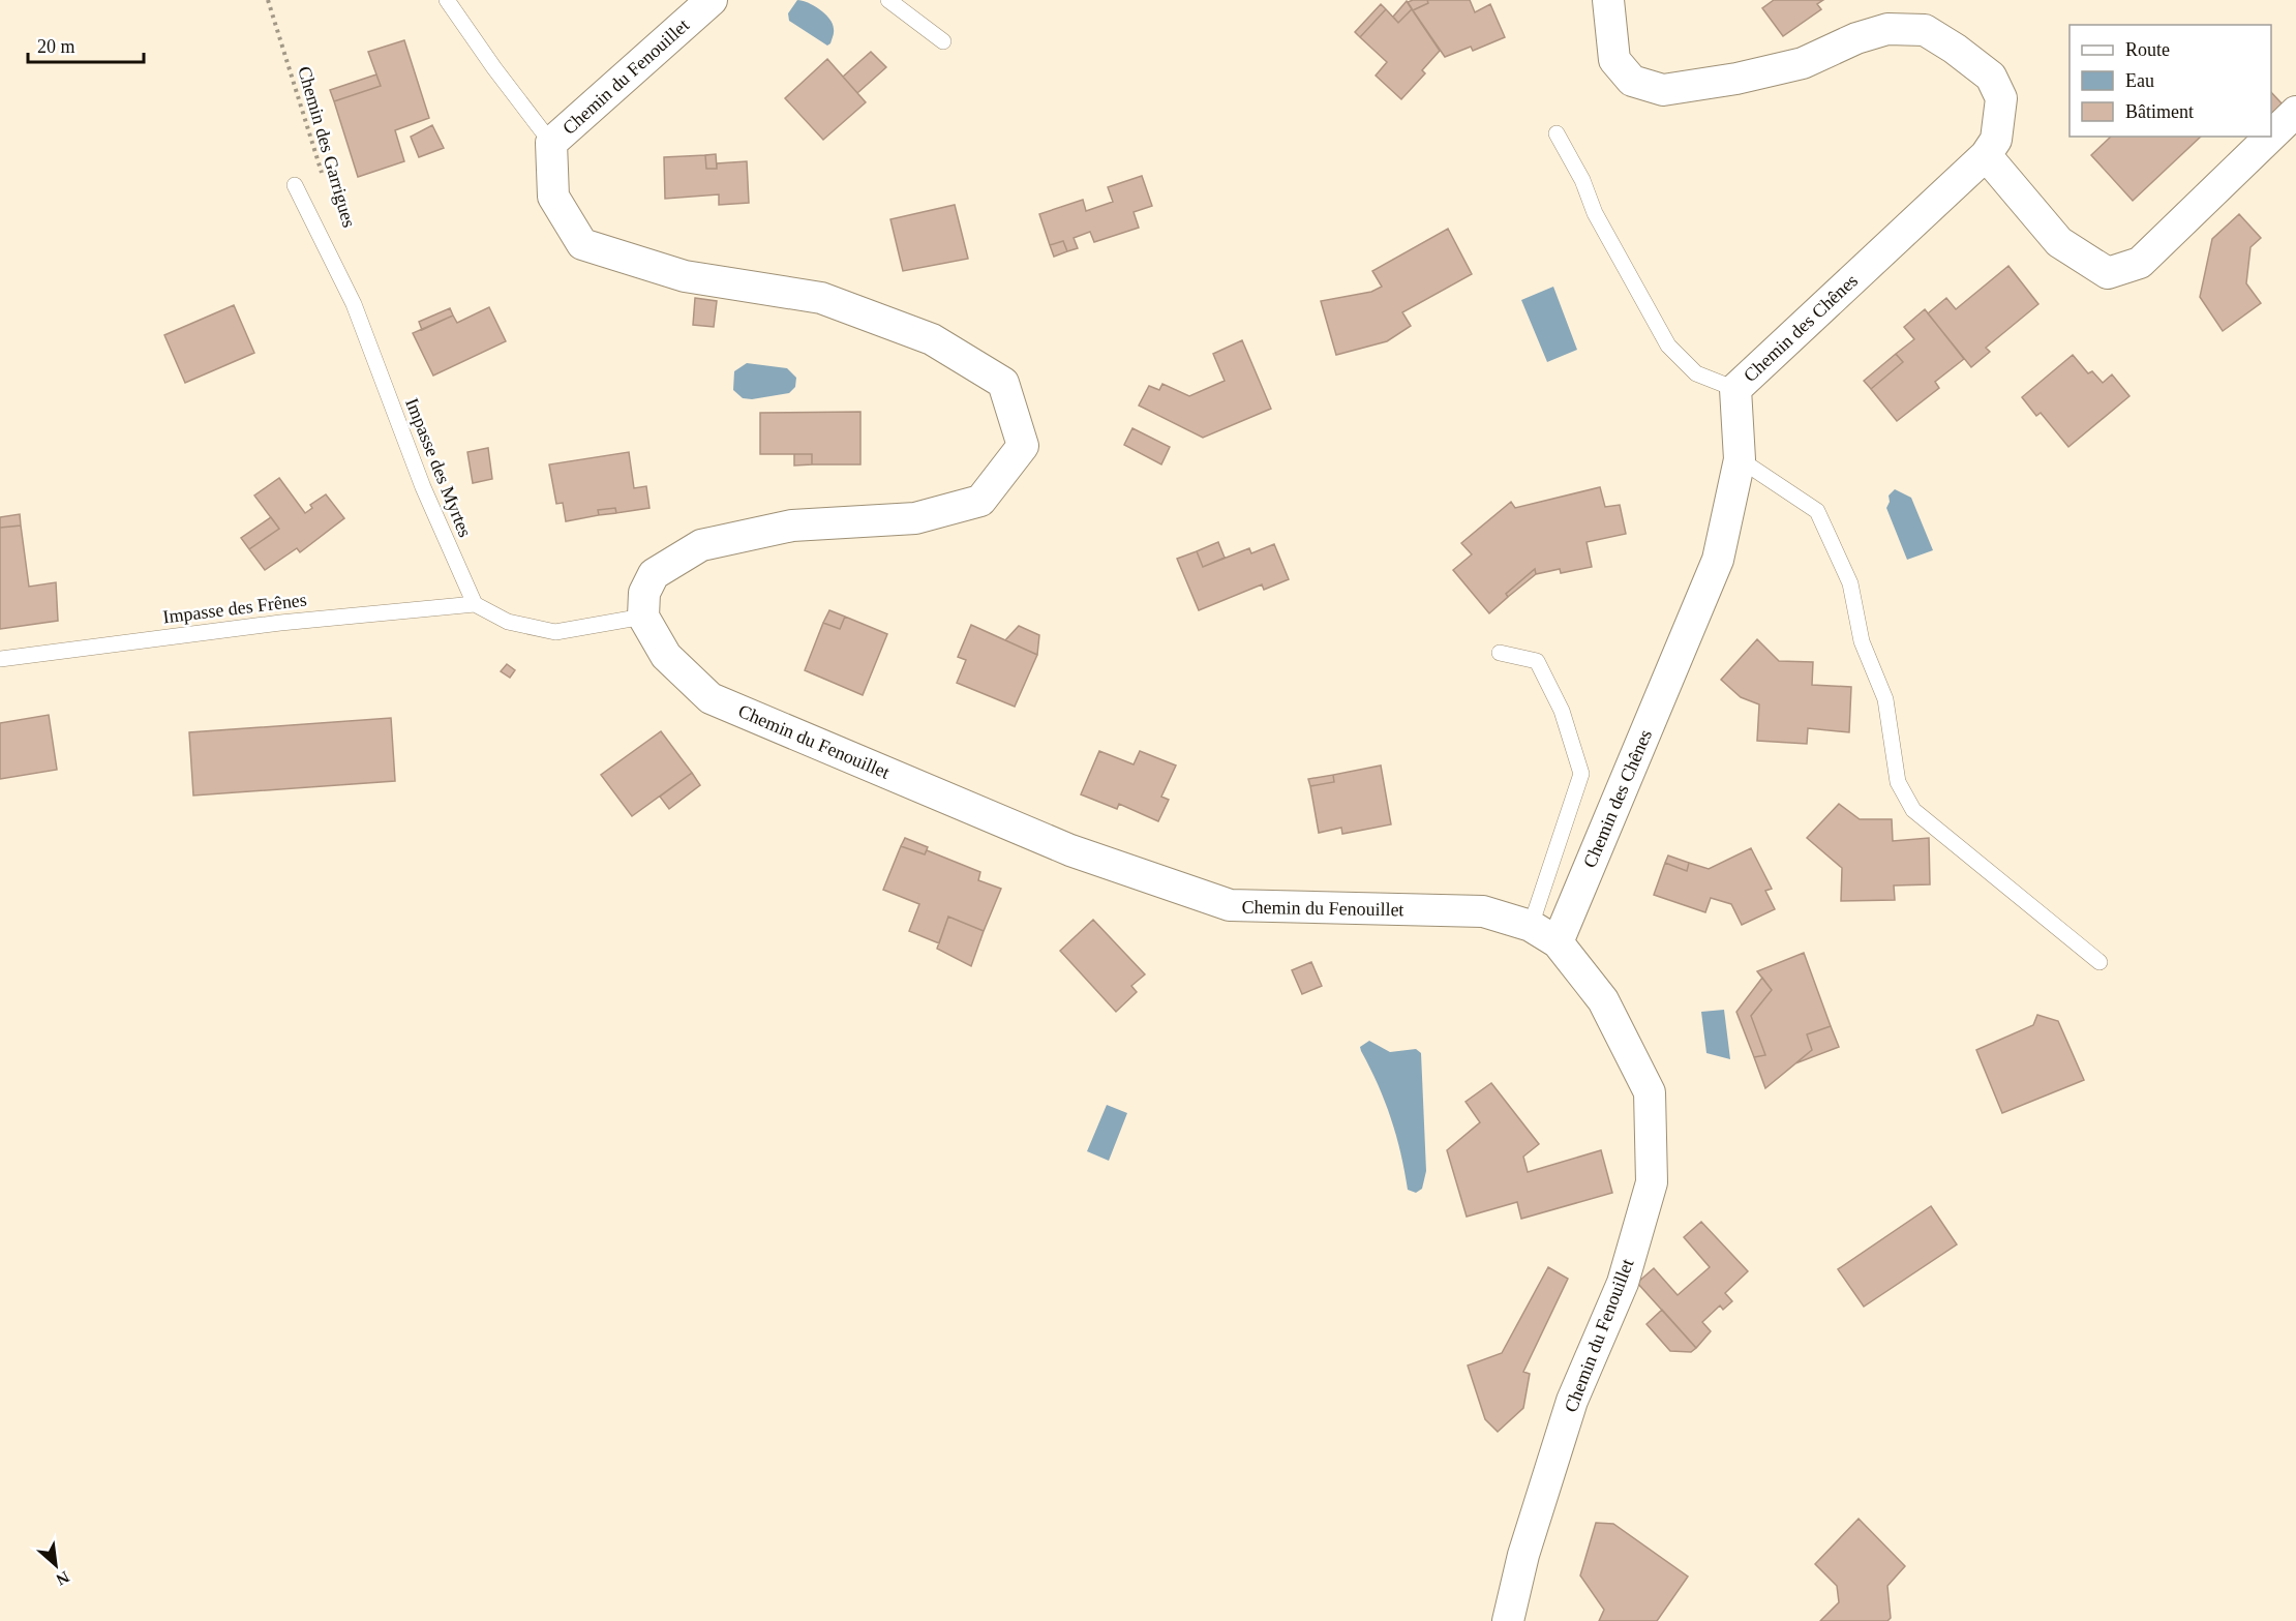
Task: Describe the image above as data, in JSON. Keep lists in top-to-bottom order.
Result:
{
  "streets": {
    "street": ["Chemin du Fenouillet", "Chemin des Chênes"],
    "lane": ["Impasse des Myrtes", "Impasse des Frênes"],
    "path": ["Chemin des Garrigues"]
  },
  "crossings": [
    ["Chemin du Fenouillet", "Chemin des Chênes"],
    ["Impasse des Myrtes", "Impasse des Frênes"]
  ],
  "legend": ["Route", "Eau", "Bâtiment"],
  "scale_bar": "20 m",
  "north": "bottom right"
}
